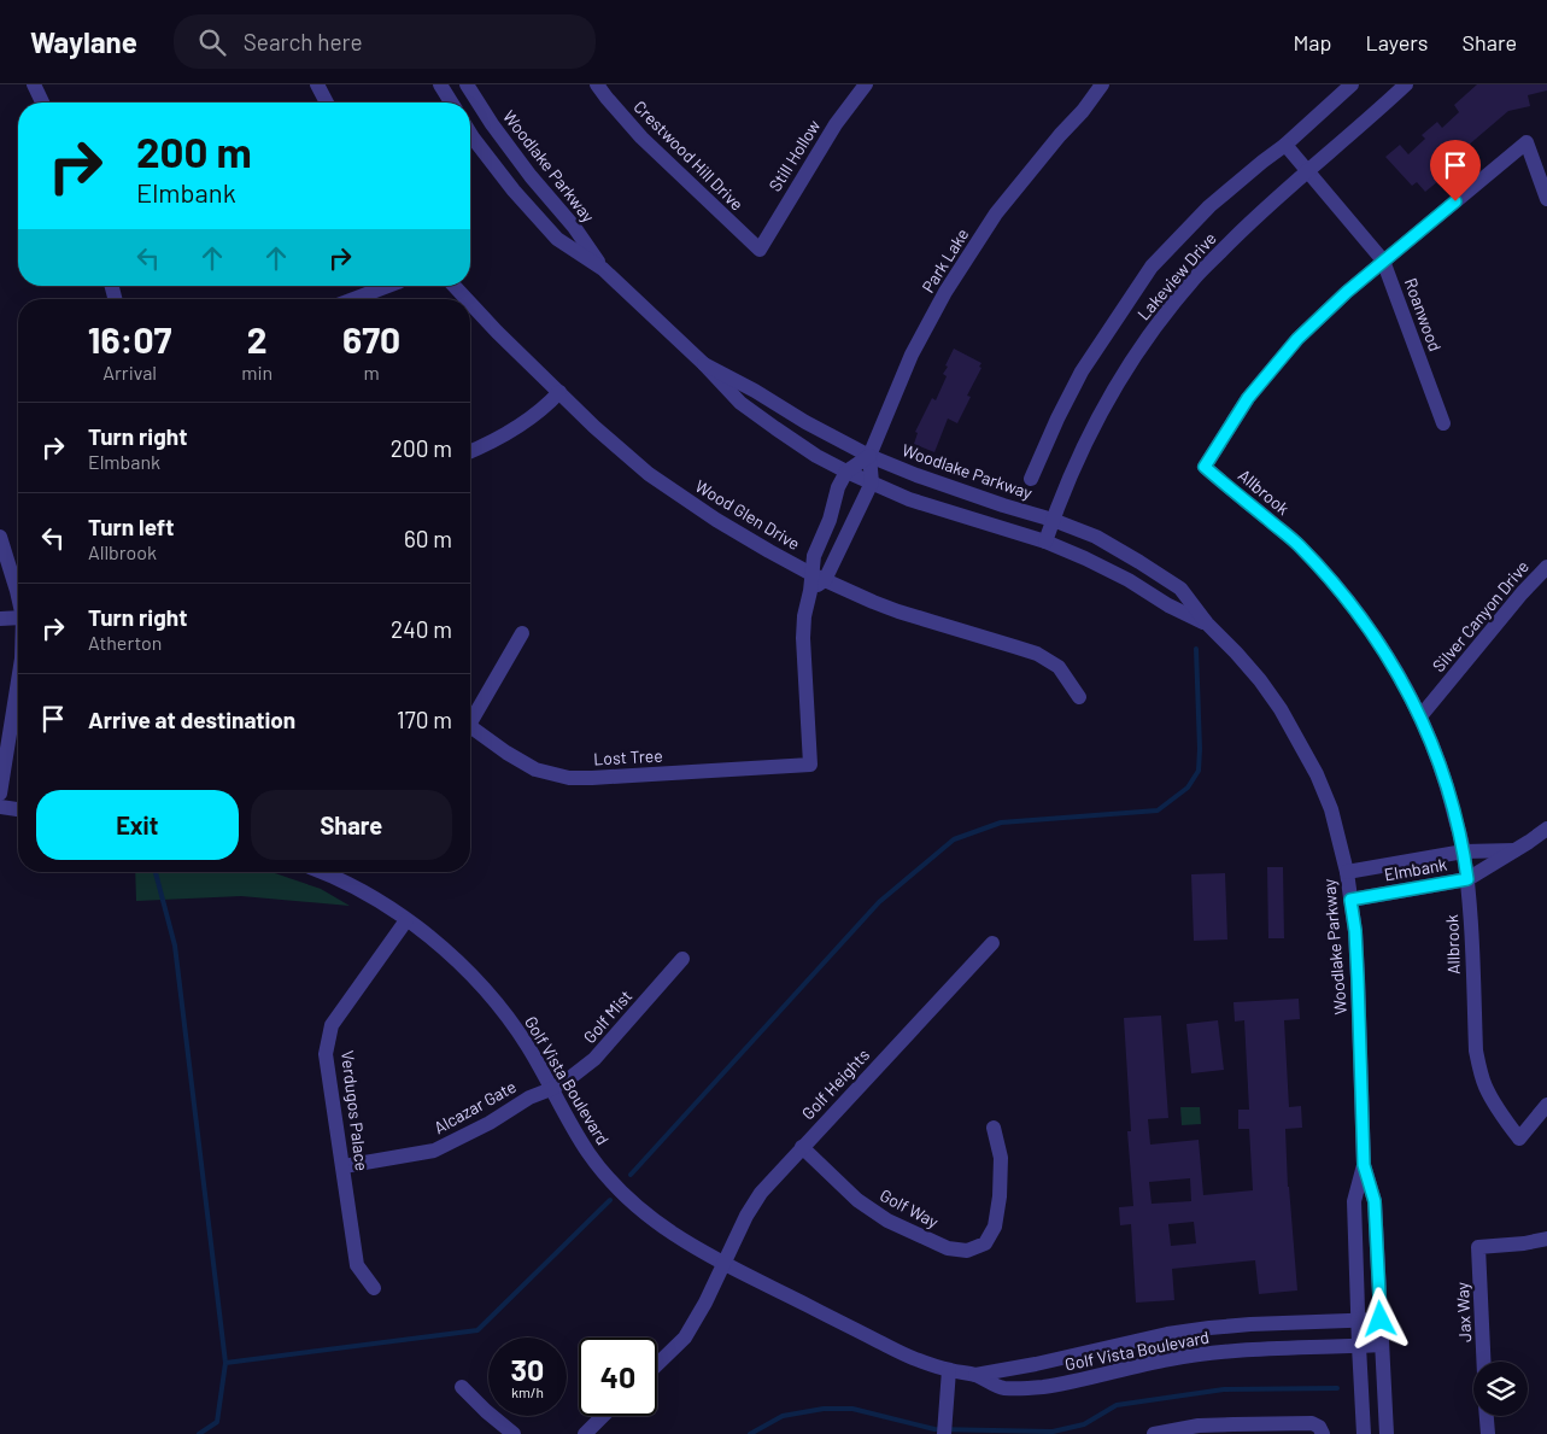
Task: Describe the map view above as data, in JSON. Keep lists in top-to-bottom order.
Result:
{
  "streets": {
    "street": [
      "Crestwood Hill Drive",
      "Still Hollow",
      "Woodlake Parkway",
      "Park Lake",
      "Lakeview Drive",
      "Roanwood",
      "Allbrook",
      "Wood Glen Drive",
      "Silver Canyon Drive",
      "Lost Tree",
      "Elmbank",
      "Golf Mist",
      "Golf Vista Boulevard",
      "Golf Heights",
      "Alcazar Gate",
      "Verdugos Palace",
      "Golf Way",
      "Jax Way"
    ]
  },
  "crossings": [
    ["Crestwood Hill Drive", "Still Hollow"],
    ["Woodlake Parkway", "Park Lake"],
    ["Woodlake Parkway", "Lakeview Drive"],
    ["Woodlake Parkway", "Elmbank"],
    ["Woodlake Parkway", "Golf Vista Boulevard"],
    ["Lakeview Drive", "Roanwood"],
    ["Roanwood", "Allbrook"],
    ["Allbrook", "Silver Canyon Drive"],
    ["Allbrook", "Elmbank"],
    ["Wood Glen Drive", "Lost Tree"],
    ["Golf Mist", "Golf Vista Boulevard"],
    ["Golf Mist", "Alcazar Gate"],
    ["Golf Vista Boulevard", "Golf Heights"],
    ["Golf Vista Boulevard", "Alcazar Gate"],
    ["Golf Vista Boulevard", "Verdugos Palace"],
    ["Golf Heights", "Golf Way"],
    ["Alcazar Gate", "Verdugos Palace"]
  ],
  "page": {
    "header": "Waylane",
    "search": "Search here",
    "nav": ["Map", "Layers", "Share"],
    "turn": ["200 m", "Elmbank"],
    "eta": [
      "16:07",
      "Arrival",
      "2",
      "min",
      "670",
      "m"
    ],
    "list": [
      {
        "name": "Turn right",
        "note": "Elmbank",
        "value": "200 m"
      },
      {
        "name": "Turn left",
        "note": "Allbrook",
        "value": "60 m"
      },
      {
        "name": "Turn right",
        "note": "Atherton",
        "value": "240 m"
      },
      {
        "name": "Arrive at destination",
        "value": "170 m"
      }
    ],
    "buttons": ["Exit", "Share"],
    "speed": "30 km/h",
    "limit": "40"
  }
}
